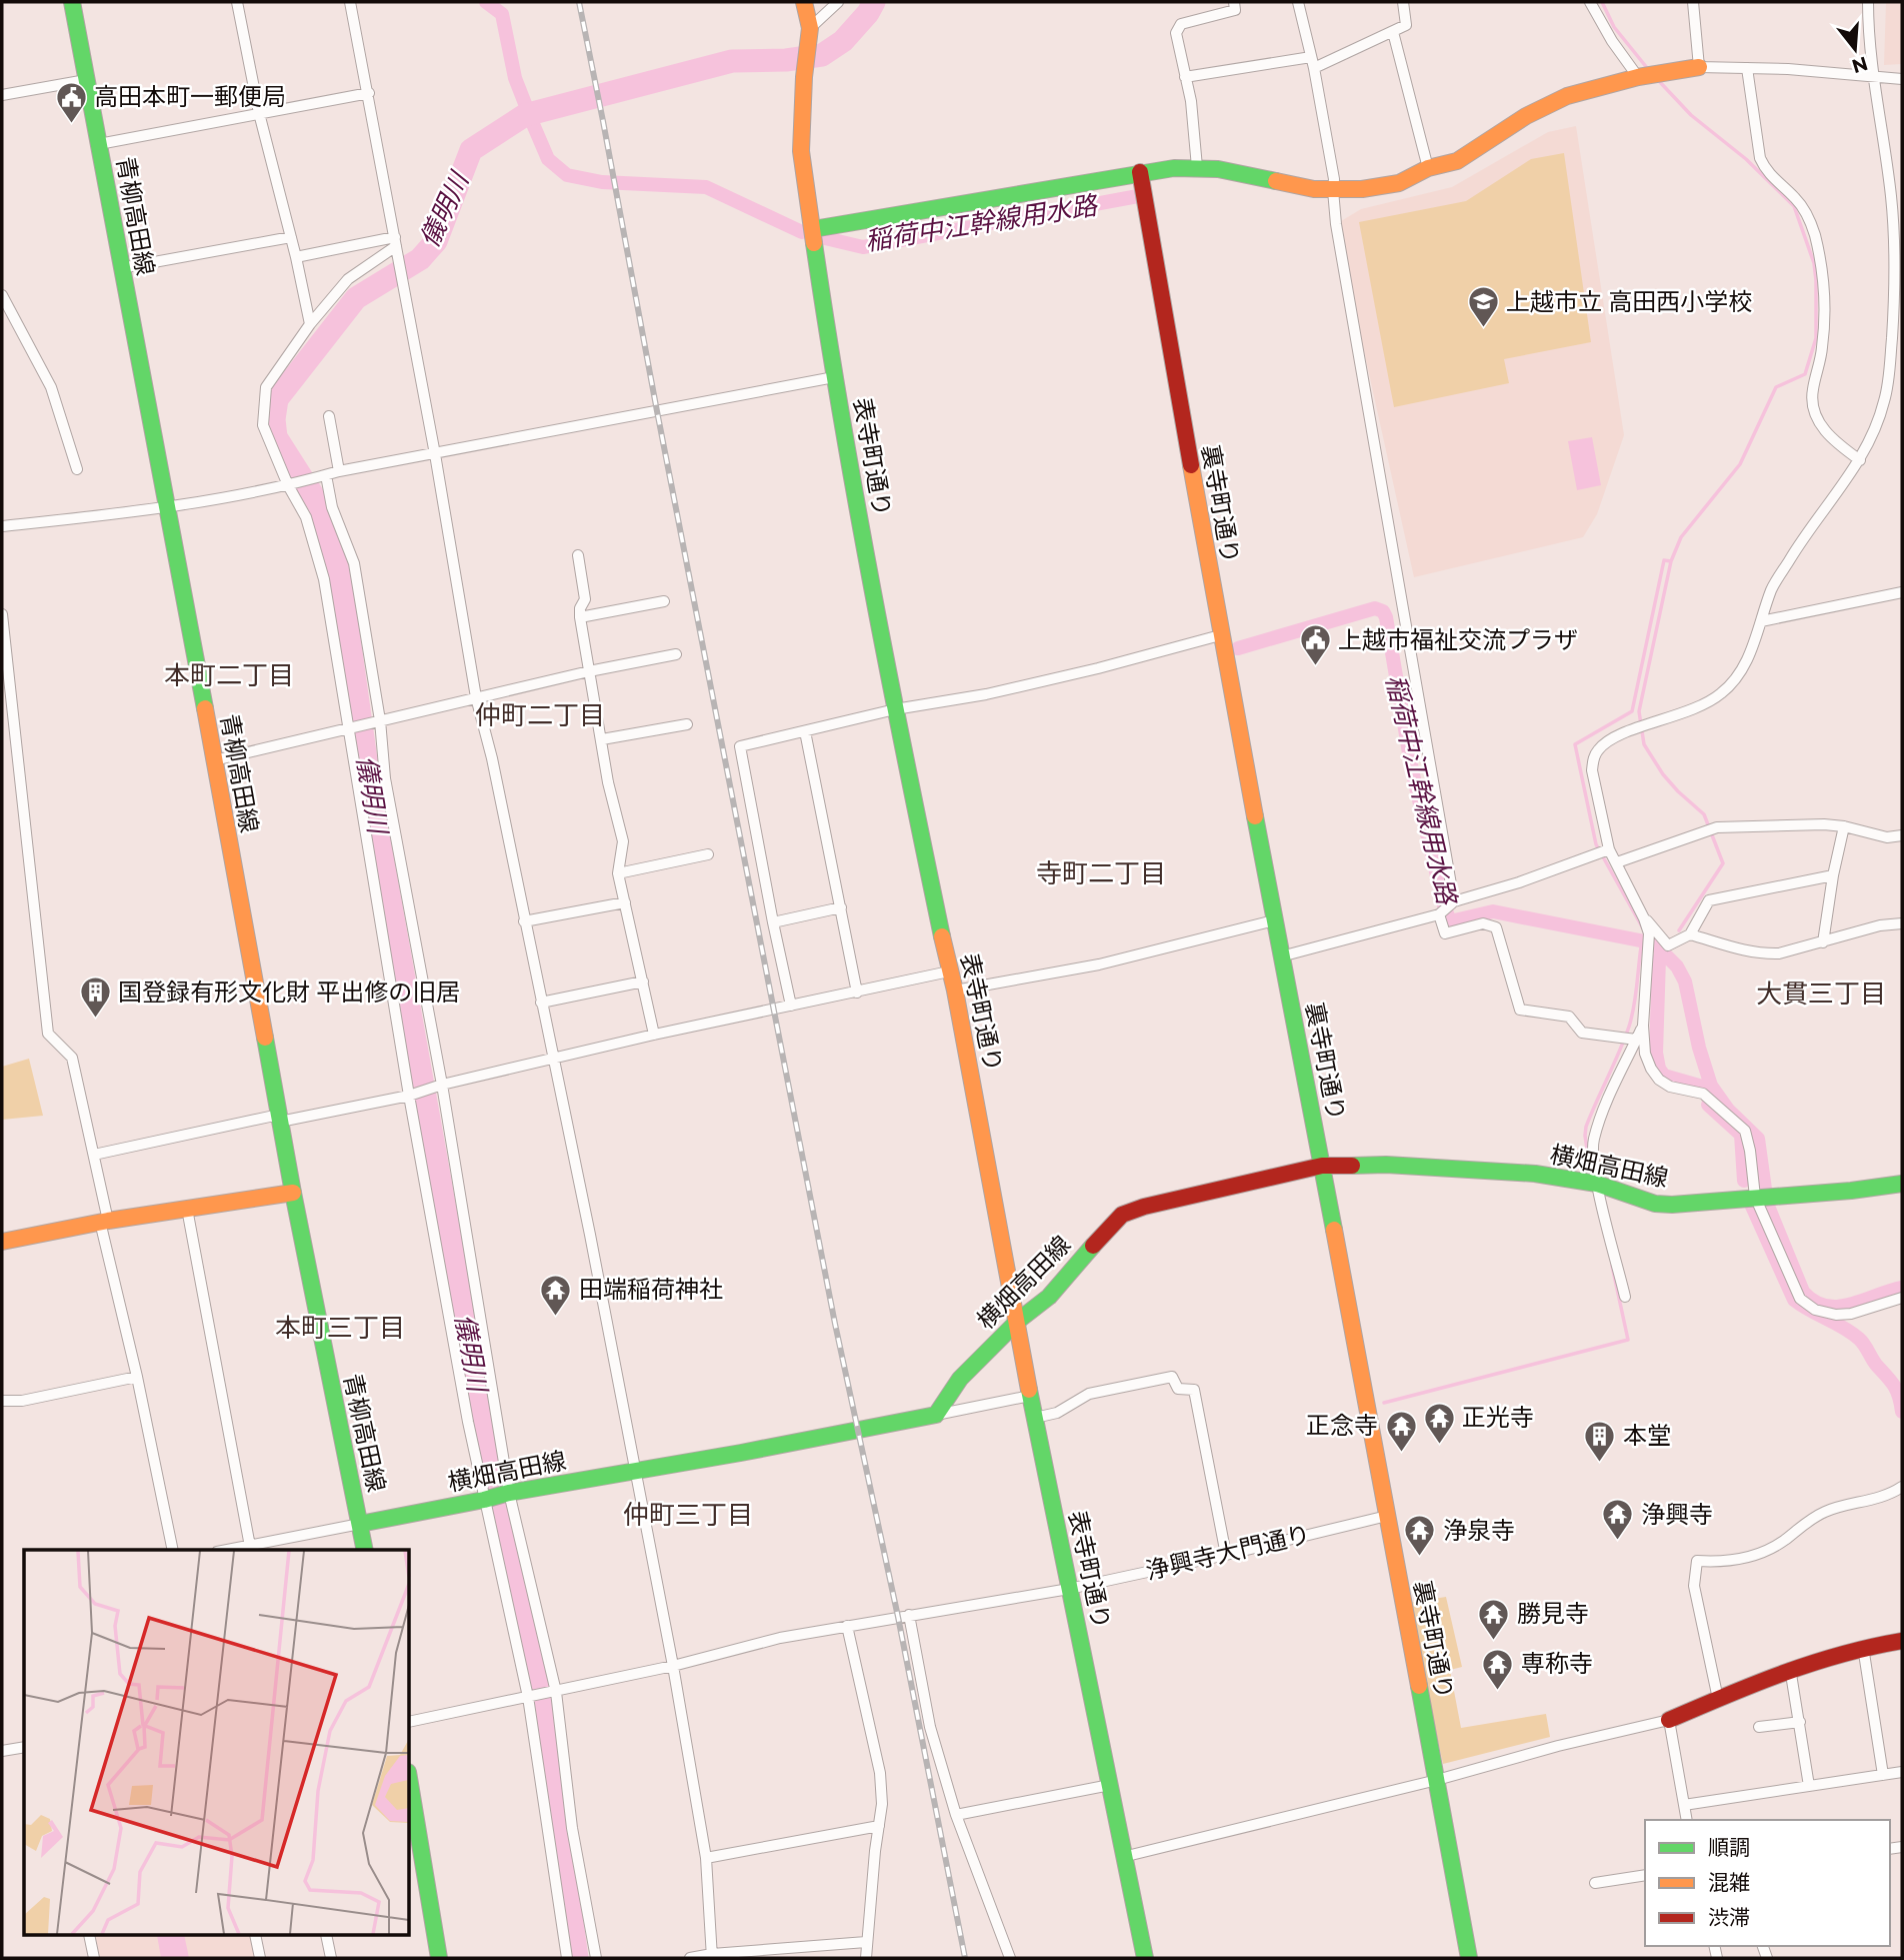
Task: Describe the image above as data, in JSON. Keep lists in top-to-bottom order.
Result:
{
  "streets": {
    "street": [
      "青柳高田線",
      "表寺町通り",
      "裏寺町通り",
      "横畑高田線",
      "浄興寺大門通り"
    ]
  },
  "crossings": [
    ["青柳高田線", "横畑高田線"],
    ["表寺町通り", "横畑高田線"],
    ["表寺町通り", "浄興寺大門通り"],
    ["裏寺町通り", "横畑高田線"],
    ["裏寺町通り", "浄興寺大門通り"]
  ],
  "districts": [
    "本町二丁目",
    "仲町二丁目",
    "寺町二丁目",
    "大貫三丁目",
    "本町三丁目",
    "仲町三丁目"
  ],
  "water": ["儀明川", "稲荷中江幹線用水路"],
  "places": {
    "public building": ["高田本町一郵便局", "上越市福祉交流プラザ"],
    "school or university": ["上越市立 高田西小学校"],
    "building": ["国登録有形文化財 平出修の旧居", "本堂"],
    "temple": [
      "田端稲荷神社",
      "正光寺",
      "正念寺",
      "浄興寺",
      "浄泉寺",
      "勝見寺",
      "専称寺"
    ]
  },
  "legend": ["順調", "混雑", "渋滞"],
  "north": "bottom"
}
